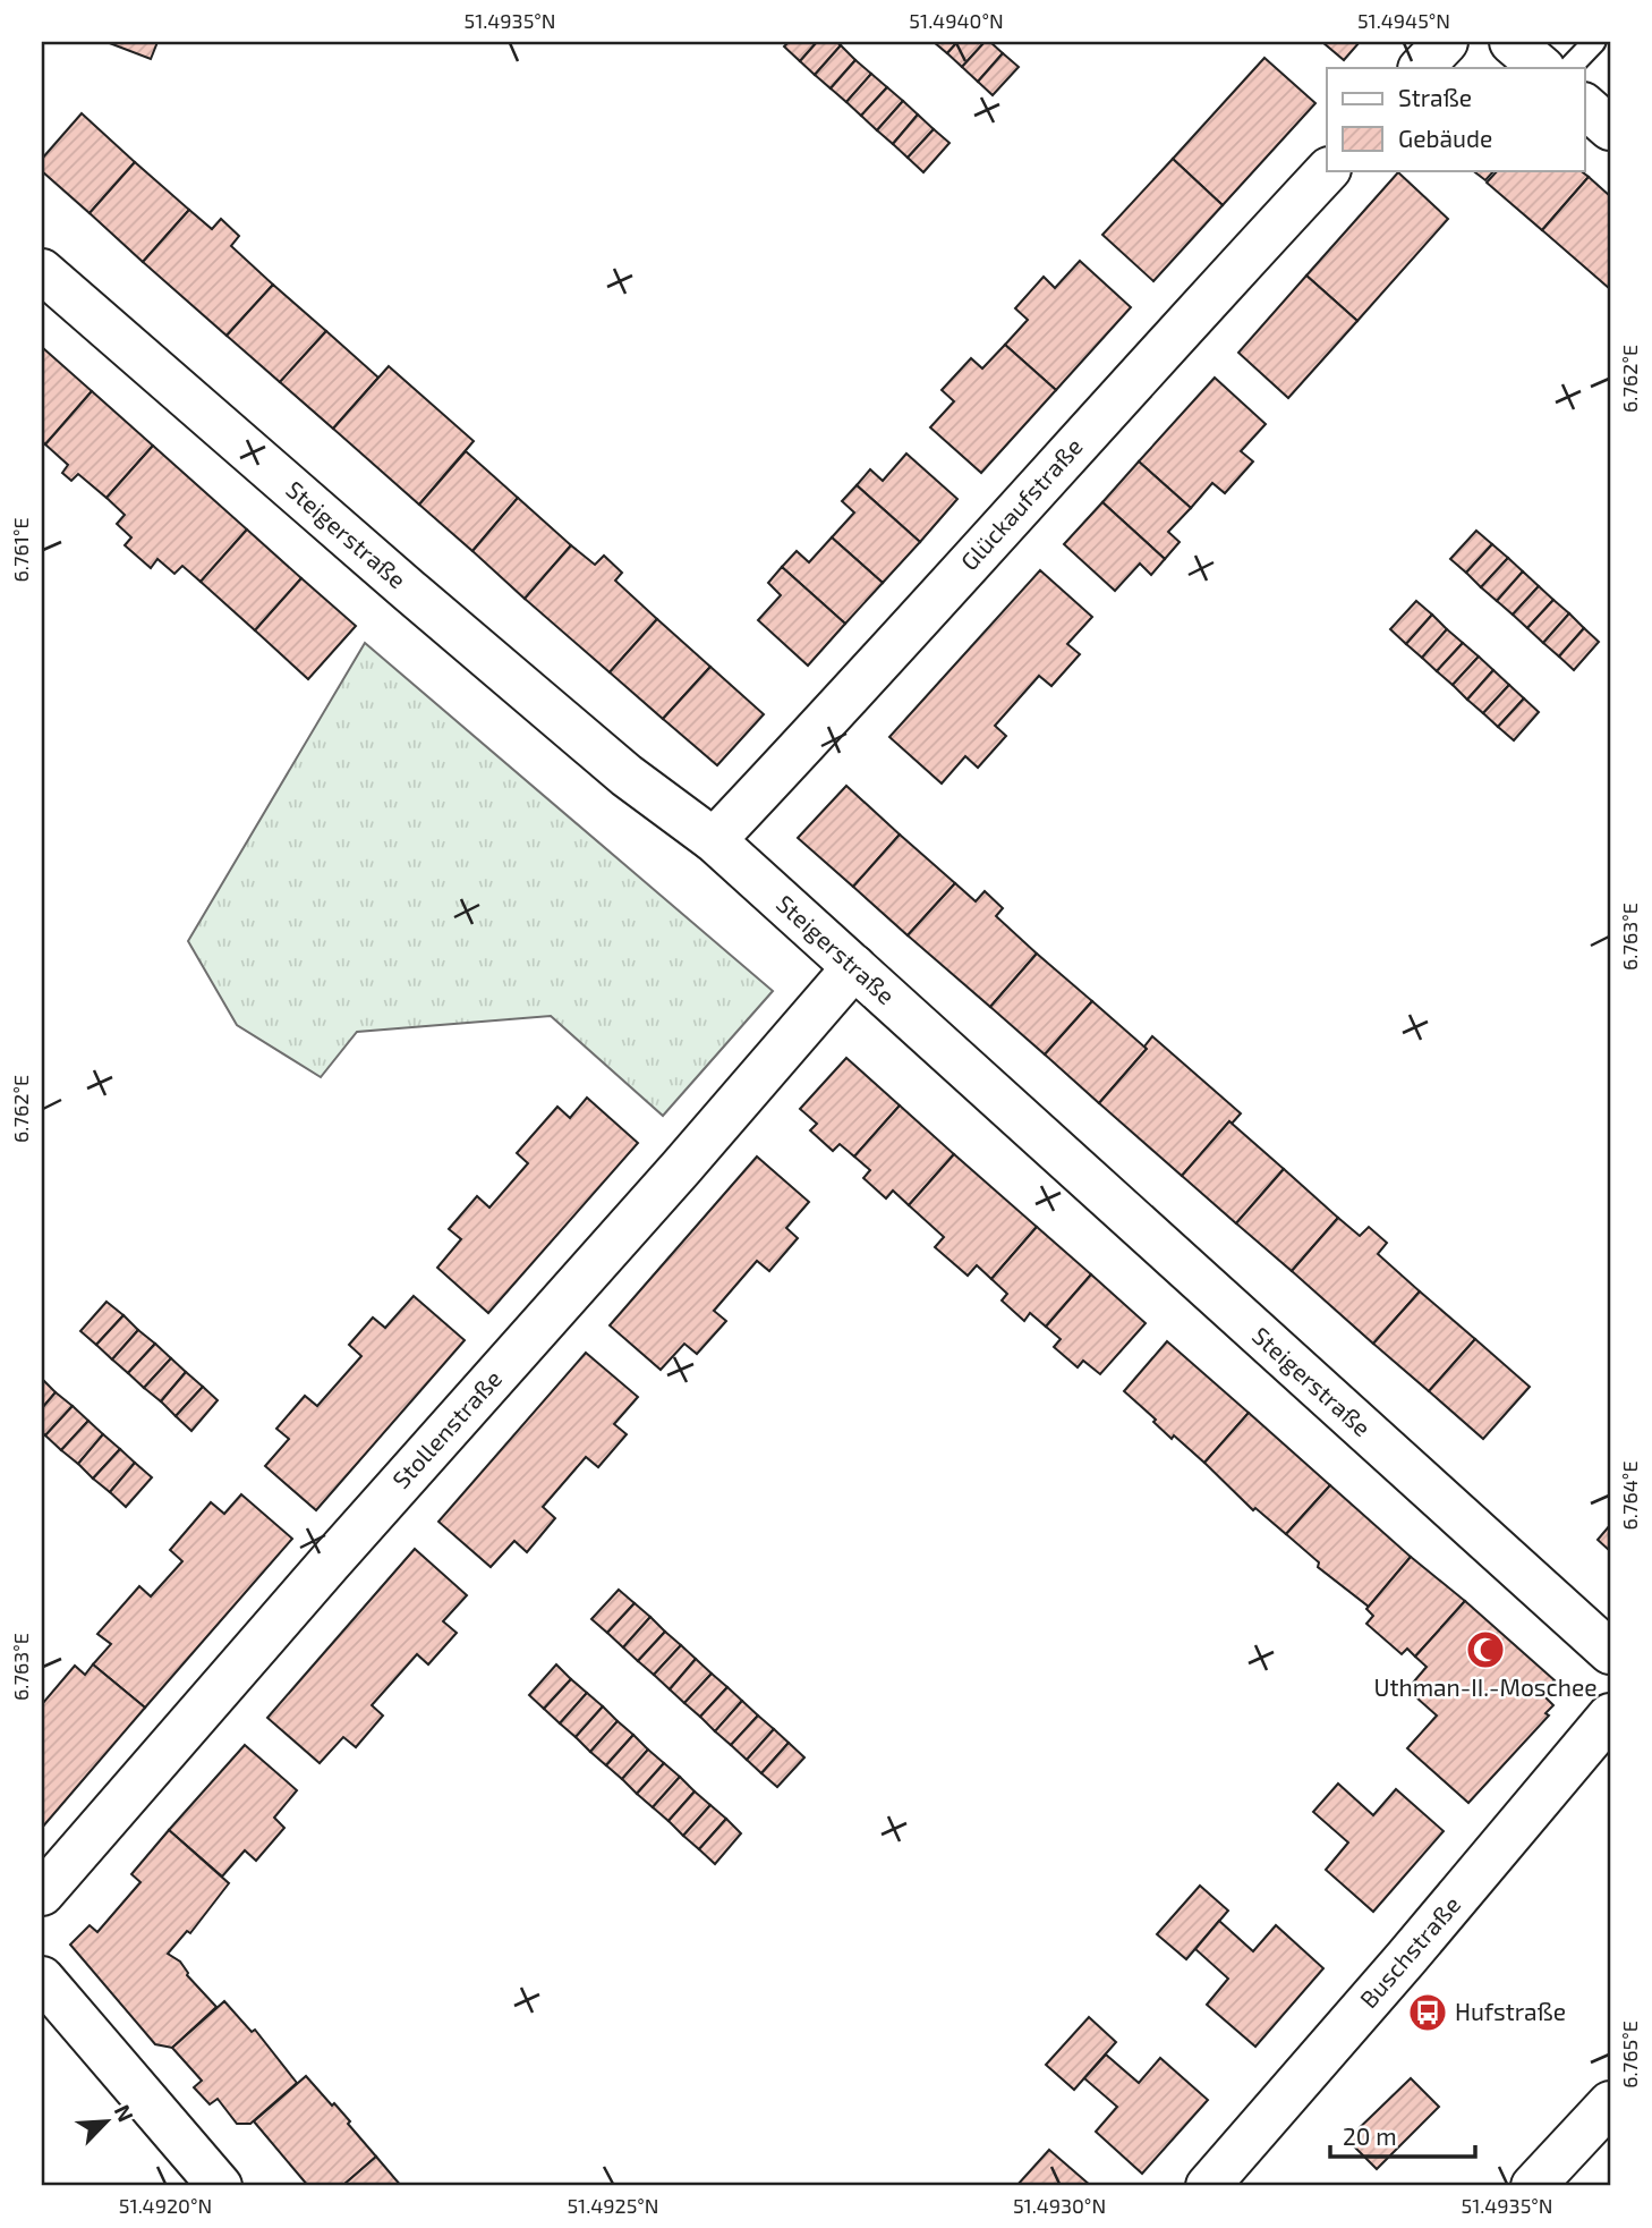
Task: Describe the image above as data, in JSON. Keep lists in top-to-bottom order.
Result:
{
  "streets": {
    "main road": [
      "Glückaufstraße",
      "Steigerstraße",
      "Stollenstraße",
      "Buschstraße"
    ]
  },
  "crossings": [
    ["Glückaufstraße", "Steigerstraße"],
    ["Steigerstraße", "Stollenstraße"]
  ],
  "places": {
    "mosque": ["Uthman-II.-Moschee"],
    "bus stop": ["Hufstraße"]
  },
  "legend": ["Straße", "Gebäude"],
  "scale_bar": "20 m",
  "north": "top right",
  "coordinates": [
    "51.4935°N",
    "51.4940°N",
    "51.4945°N",
    "6.762°E",
    "6.761°E",
    "6.763°E",
    "6.764°E",
    "6.765°E",
    "51.4920°N",
    "51.4925°N",
    "51.4930°N"
  ]
}
